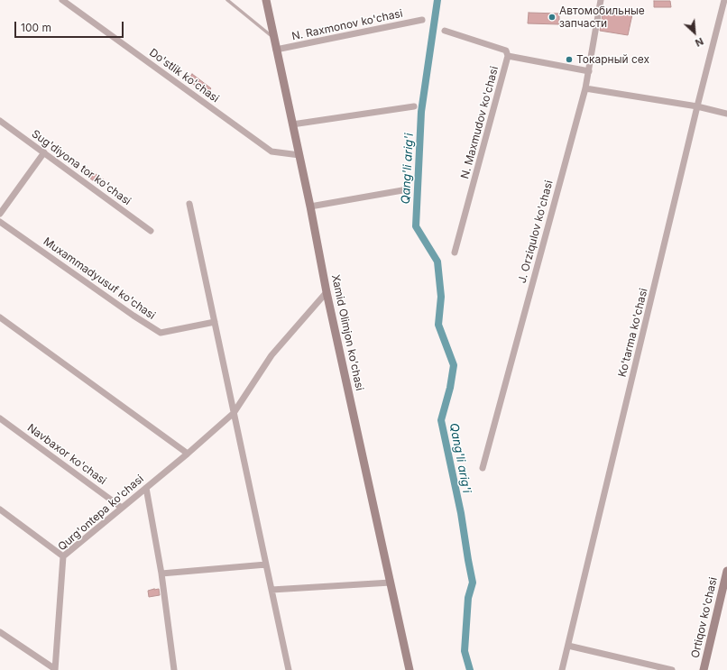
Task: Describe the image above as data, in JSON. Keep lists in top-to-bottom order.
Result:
{
  "streets": {
    "main road": ["Xamid Olimjon ko'chasi", "Ortiqov ko'chasi"],
    "street": [
      "N. Raxmonov ko'chasi",
      "Do'stlik ko'chasi",
      "N. Maxmudov ko'chasi",
      "Sug'diyona tor ko'chasi",
      "J. Orziqulov ko'chasi",
      "Muxammadyusuf ko'chasi",
      "Ko'tarma ko'chasi",
      "Navbaxor ko'chasi",
      "Qurg'ontepa ko'chasi"
    ]
  },
  "crossings": [
    ["N. Raxmonov ko'chasi", "Xamid Olimjon ko'chasi"],
    ["Do'stlik ko'chasi", "Xamid Olimjon ko'chasi"],
    ["N. Maxmudov ko'chasi", "J. Orziqulov ko'chasi"],
    ["Xamid Olimjon ko'chasi", "Qurg'ontepa ko'chasi"],
    ["Navbaxor ko'chasi", "Qurg'ontepa ko'chasi"]
  ],
  "water": ["Qang'li arig'i"],
  "places": ["Автомобильные запчасти", "Токарный сех"],
  "scale_bar": "100 m",
  "north": "bottom right"
}
